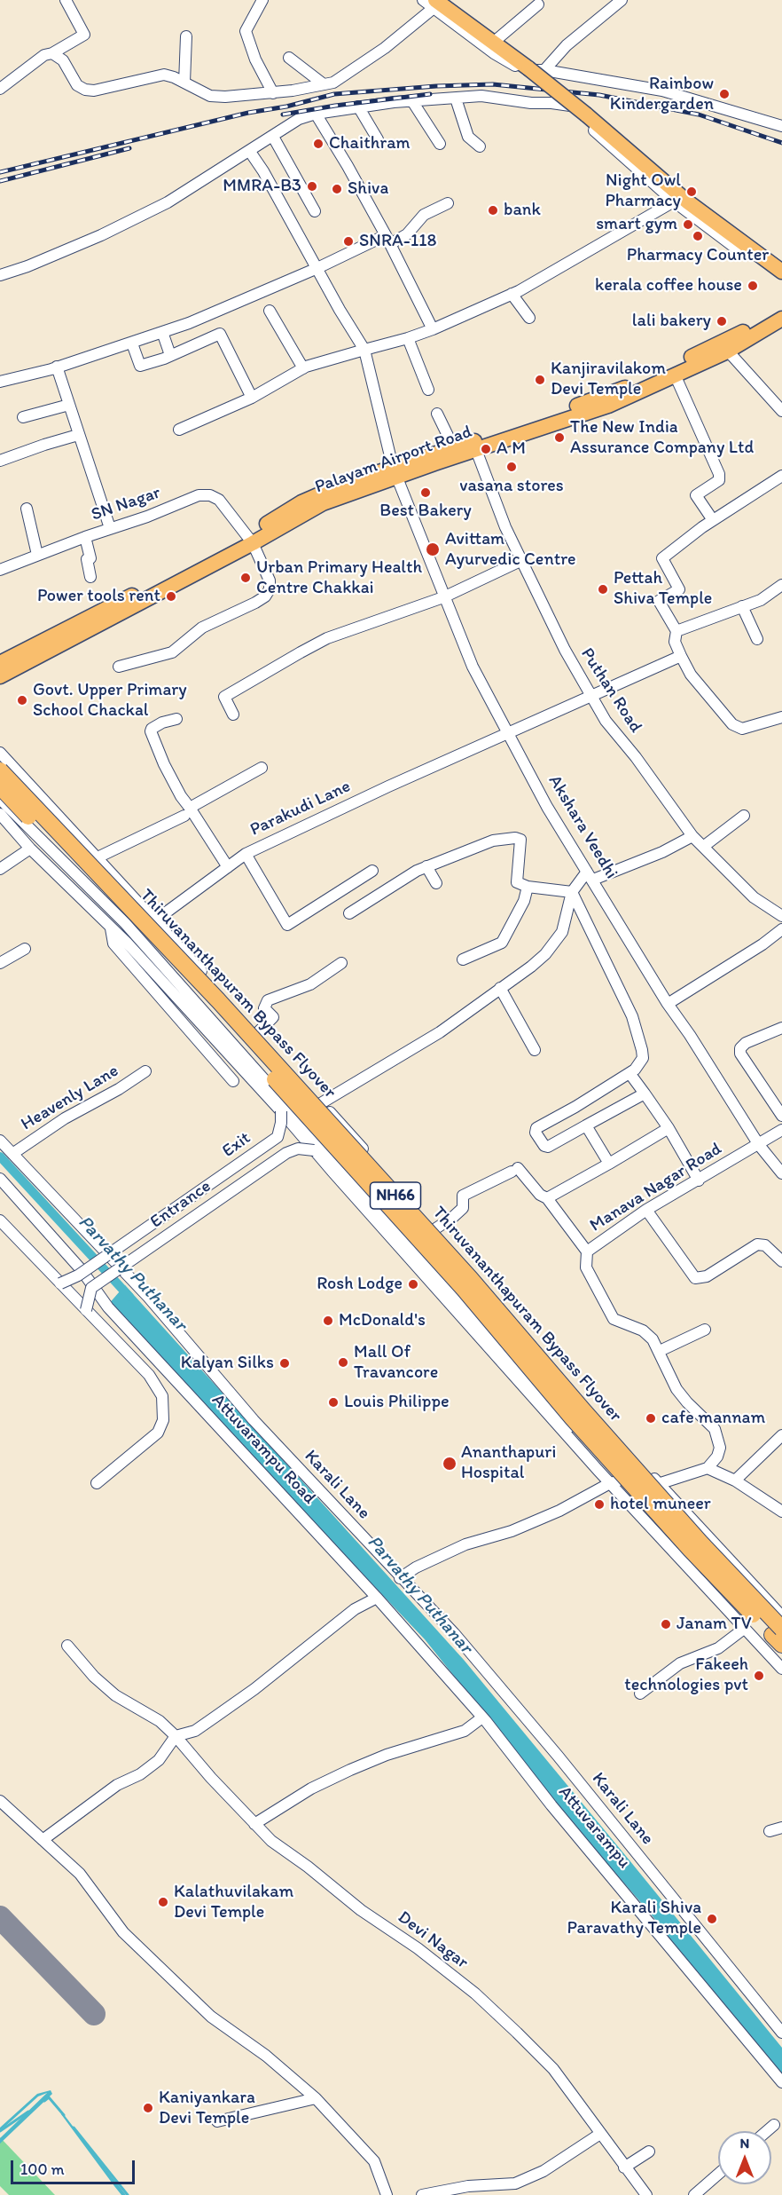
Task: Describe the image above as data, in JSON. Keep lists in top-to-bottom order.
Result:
{
  "streets": {
    "highway": ["Thiruvananthapuram Bypass Flyover", "NH66"],
    "main road": ["Palayam Airport Road"],
    "street": [
      "SN Nagar",
      "Puthan Road",
      "Parakudi Lane",
      "Akshara Veedhi",
      "Heavenly Lane",
      "Exit",
      "Manava Nagar Road",
      "Entrance",
      "Attuvarampu Road",
      "Karali Lane",
      "Attuvarampu",
      "Devi Nagar"
    ]
  },
  "crossings": [
    ["Palayam Airport Road", "SN Nagar"],
    ["Palayam Airport Road", "Puthan Road"],
    ["Palayam Airport Road", "Akshara Veedhi"],
    ["Puthan Road", "Parakudi Lane"],
    ["Parakudi Lane", "Akshara Veedhi"],
    ["Akshara Veedhi", "Manava Nagar Road"],
    ["Heavenly Lane", "Karali Lane"],
    ["Attuvarampu Road", "Attuvarampu"]
  ],
  "water": ["Parvathy Puthanar"],
  "places": [
    "Rainbow Kindergarden",
    "Chaithram",
    "MMRA-B3",
    "Shiva",
    "Night Owl Pharmacy",
    "bank",
    "smart gym",
    "Pharmacy Counter",
    "SNRA-118",
    "kerala coffee house",
    "lali bakery",
    "Kanjiravilakom Devi Temple",
    "The New India Assurance Company Ltd",
    "A M",
    "vasana stores",
    "Best Bakery",
    "Avittam Ayurvedic Centre",
    "Urban Primary Health Centre Chakkai",
    "Pettah Shiva Temple",
    "Power tools rent",
    "Govt. Upper Primary School Chackal",
    "Rosh Lodge",
    "McDonald's",
    "Mall Of Travancore",
    "Kalyan Silks",
    "Louis Philippe",
    "cafe mannam",
    "Ananthapuri Hospital",
    "hotel muneer",
    "Janam TV",
    "Fakeeh technologies pvt",
    "Kalathuvilakam Devi Temple",
    "Karali Shiva Paravathy Temple",
    "Kaniyankara Devi Temple"
  ],
  "scale_bar": "100 m",
  "north": "top"
}
